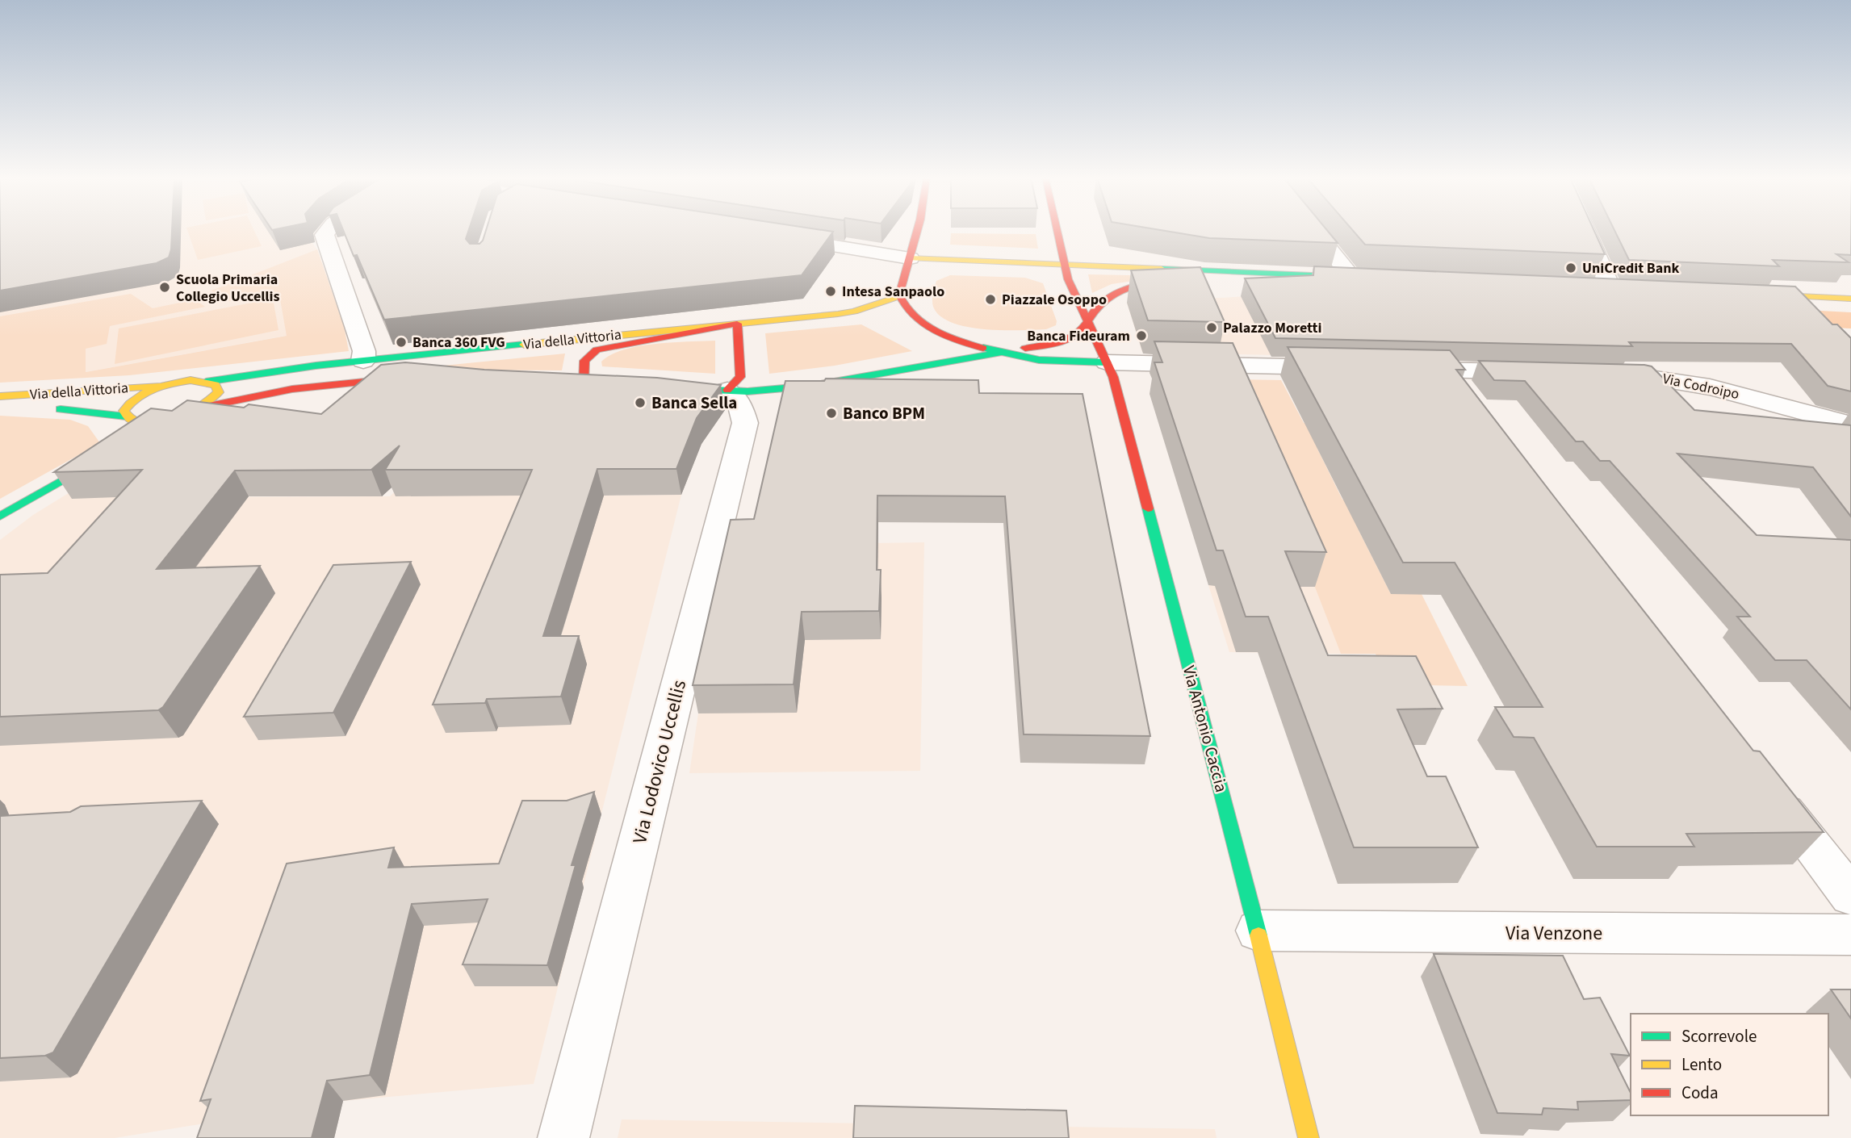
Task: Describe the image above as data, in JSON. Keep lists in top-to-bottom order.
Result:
{
  "streets": {
    "main road": ["Via della Vittoria", "Via Antonio Caccia"],
    "street": ["Via Codroipo", "Via Lodovico Uccellis", "Via Venzone"]
  },
  "crossings": [
    ["Via Antonio Caccia", "Via Venzone"]
  ],
  "places": [
    "UniCredit Bank",
    "Scuola Primaria Collegio Uccellis",
    "Intesa Sanpaolo",
    "Piazzale Osoppo",
    "Palazzo Moretti",
    "Banca Fideuram",
    "Banca 360 FVG",
    "Banca Sella",
    "Banco BPM"
  ],
  "legend": ["Scorrevole", "Lento", "Coda"]
}
